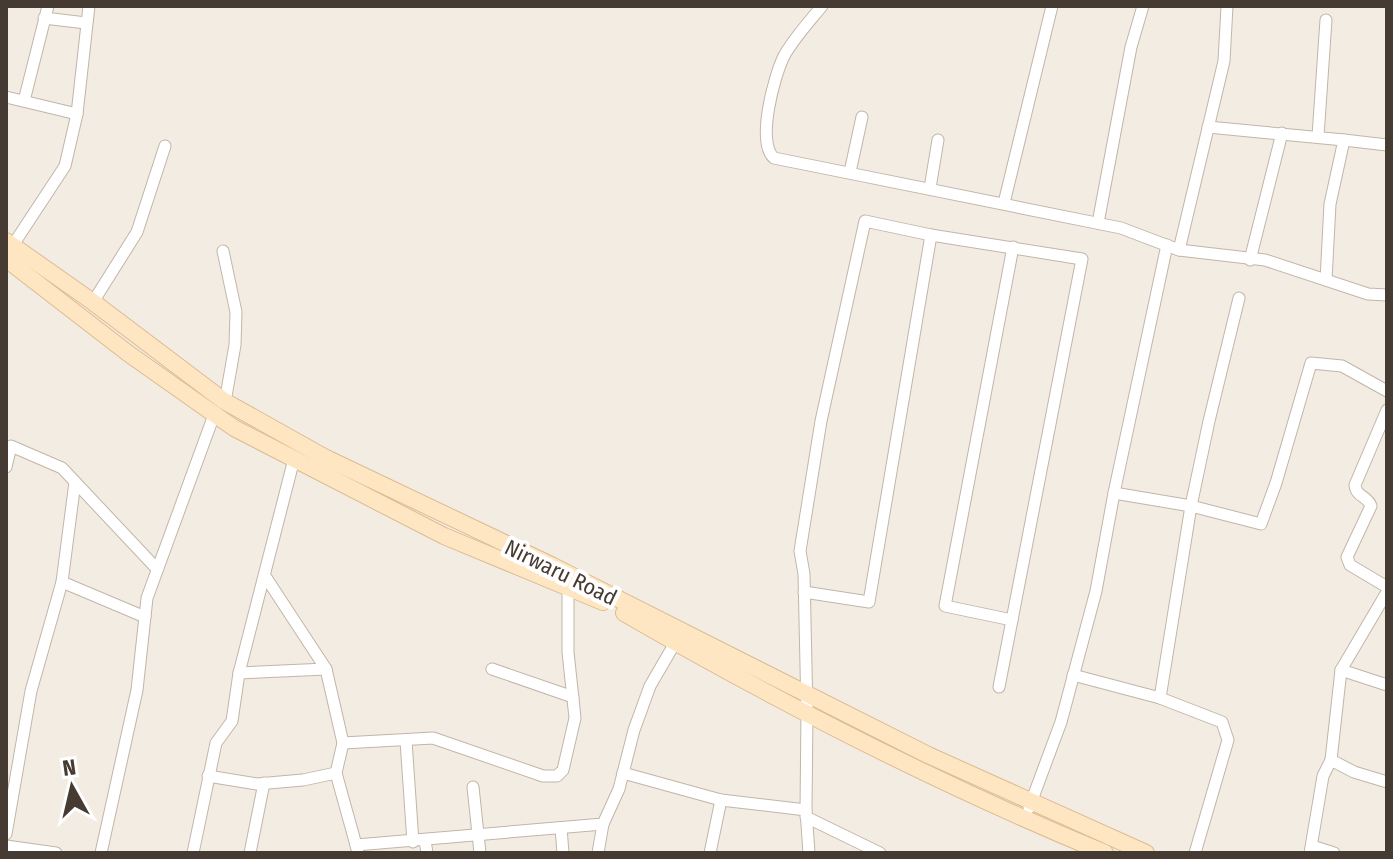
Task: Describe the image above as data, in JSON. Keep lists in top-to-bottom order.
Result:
{
  "streets": {
    "street": ["Nirwaru Road"]
  },
  "north": "top"
}
